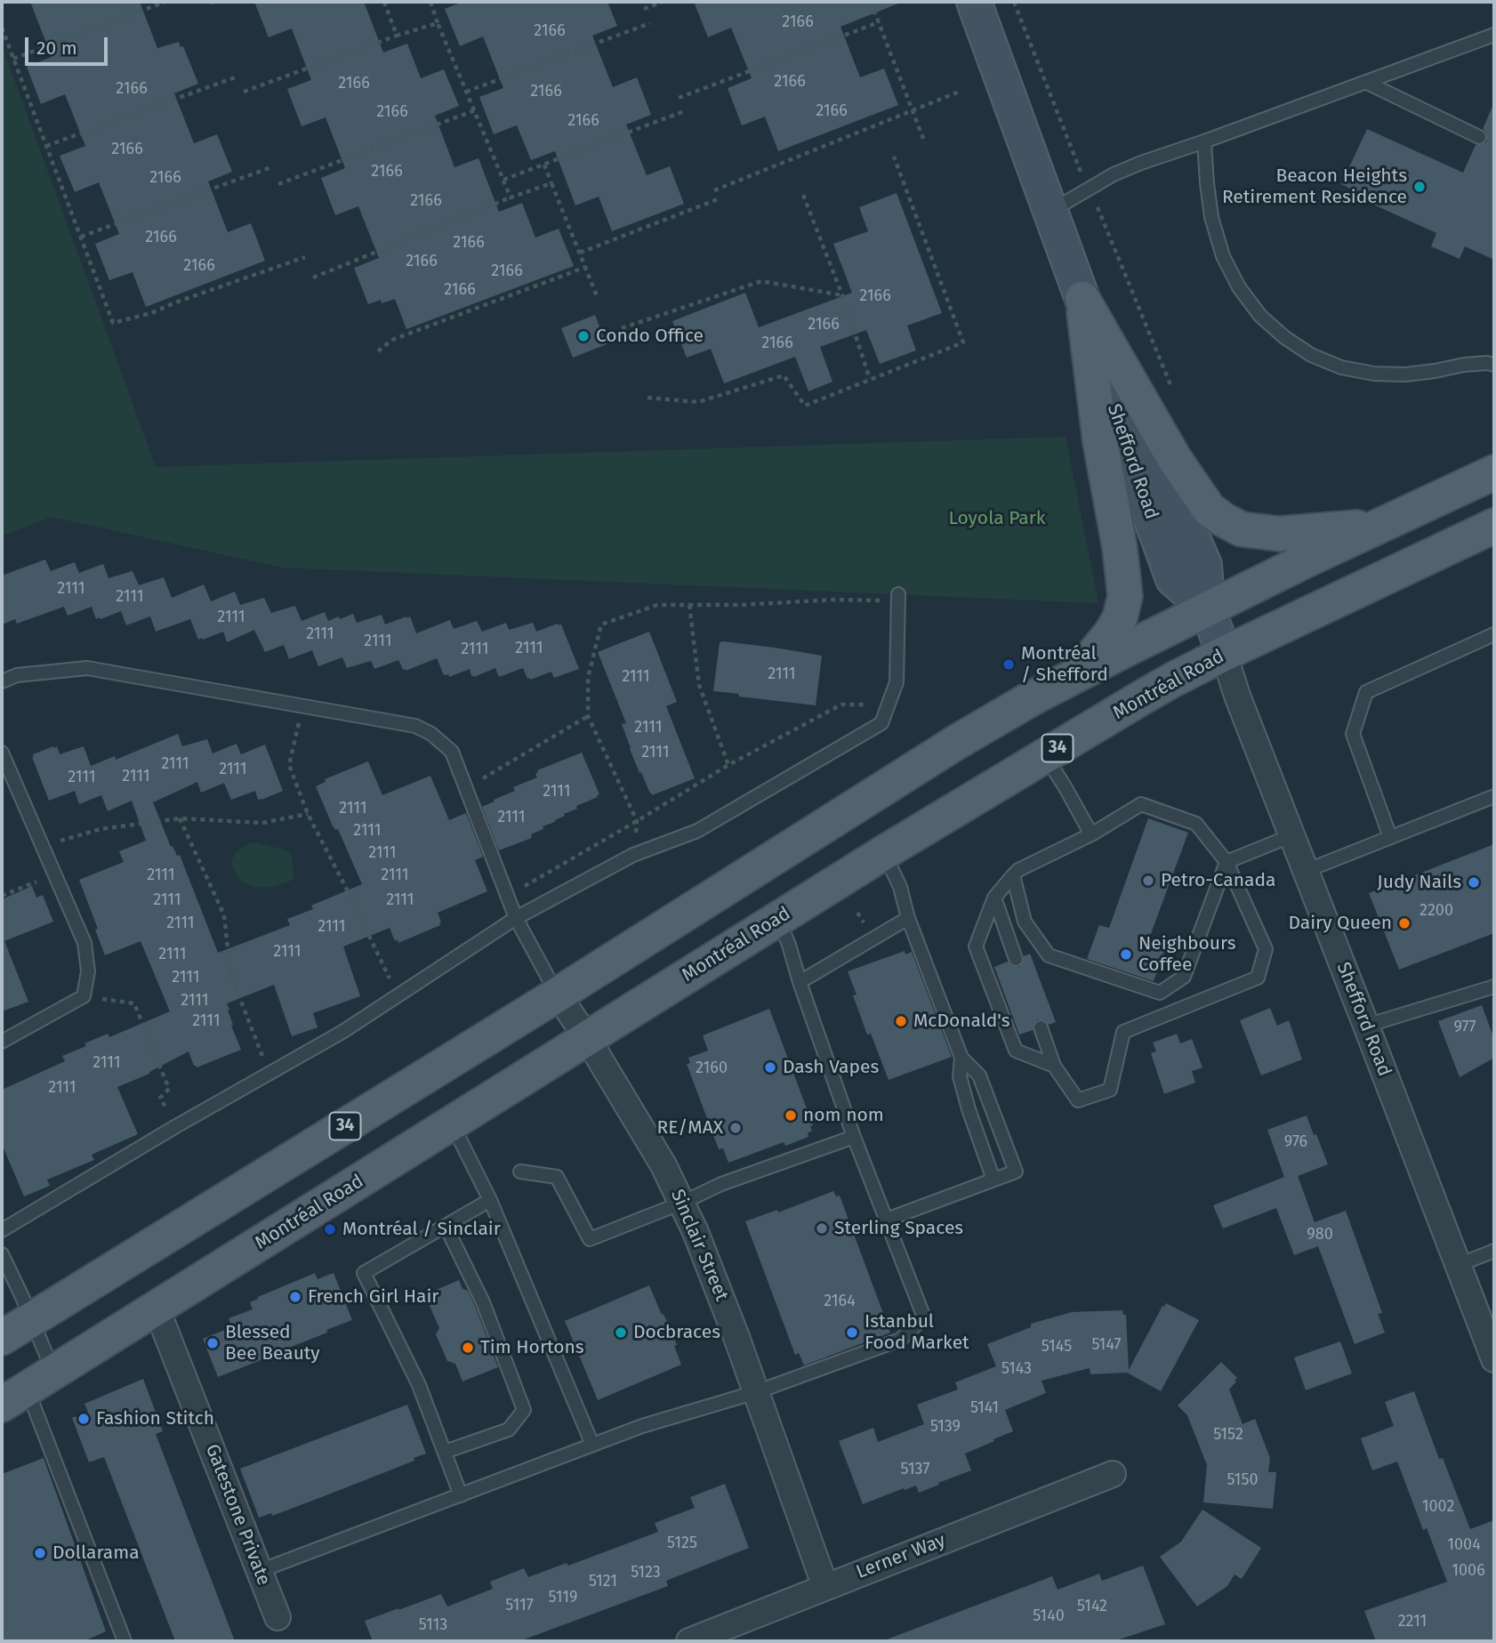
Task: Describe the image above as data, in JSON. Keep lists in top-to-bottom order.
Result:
{
  "streets": {
    "main road": ["Montréal Road", "34"],
    "street": [
      "Shefford Road",
      "Sinclair Street",
      "Gatestone Private",
      "Lerner Way"
    ]
  },
  "crossings": [
    ["Shefford Road", "Montréal Road"],
    ["Shefford Road", "34"],
    ["Montréal Road", "Sinclair Street"],
    ["Montréal Road", "Gatestone Private"],
    ["34", "Sinclair Street"],
    ["Sinclair Street", "Lerner Way"]
  ],
  "parks": ["Loyola Park"],
  "places": [
    "Beacon Heights Retirement Residence",
    "Condo Office",
    "Montréal / Shefford",
    "Petro-Canada",
    "Judy Nails",
    "Dairy Queen",
    "Neighbours Coffee",
    "McDonald's",
    "Dash Vapes",
    "nom nom",
    "RE/MAX",
    "Sterling Spaces",
    "Montréal / Sinclair",
    "French Girl Hair",
    "Docbraces",
    "Istanbul Food Market",
    "Blessed Bee Beauty",
    "Tim Hortons",
    "Fashion Stitch",
    "Dollarama"
  ],
  "house_numbers": [
    "2166",
    "2166",
    "2166",
    "2166",
    "2166",
    "2166",
    "2166",
    "2166",
    "2166",
    "2166",
    "2166",
    "2166",
    "2166",
    "2166",
    "2166",
    "2166",
    "2166",
    "2166",
    "2166",
    "2166",
    "2166",
    "2166",
    "2111",
    "2111",
    "2111",
    "2111",
    "2111",
    "2111",
    "2111",
    "2111",
    "2111",
    "2111",
    "2111",
    "2111",
    "2111",
    "2111",
    "2111",
    "2111",
    "2111",
    "2111",
    "2111",
    "2111",
    "2111",
    "2111",
    "2111",
    "2111",
    "2200",
    "2111",
    "2111",
    "2111",
    "2111",
    "2111",
    "2111",
    "2111",
    "977",
    "2111",
    "2160",
    "2111",
    "976",
    "980",
    "2164",
    "5147",
    "5145",
    "5143",
    "5141",
    "5139",
    "5152",
    "5137",
    "5150",
    "1002",
    "5125",
    "1004",
    "1006",
    "5123",
    "5121",
    "5119",
    "5117",
    "5142",
    "5140",
    "2211",
    "5113"
  ],
  "scale_bar": "20 m"
}
